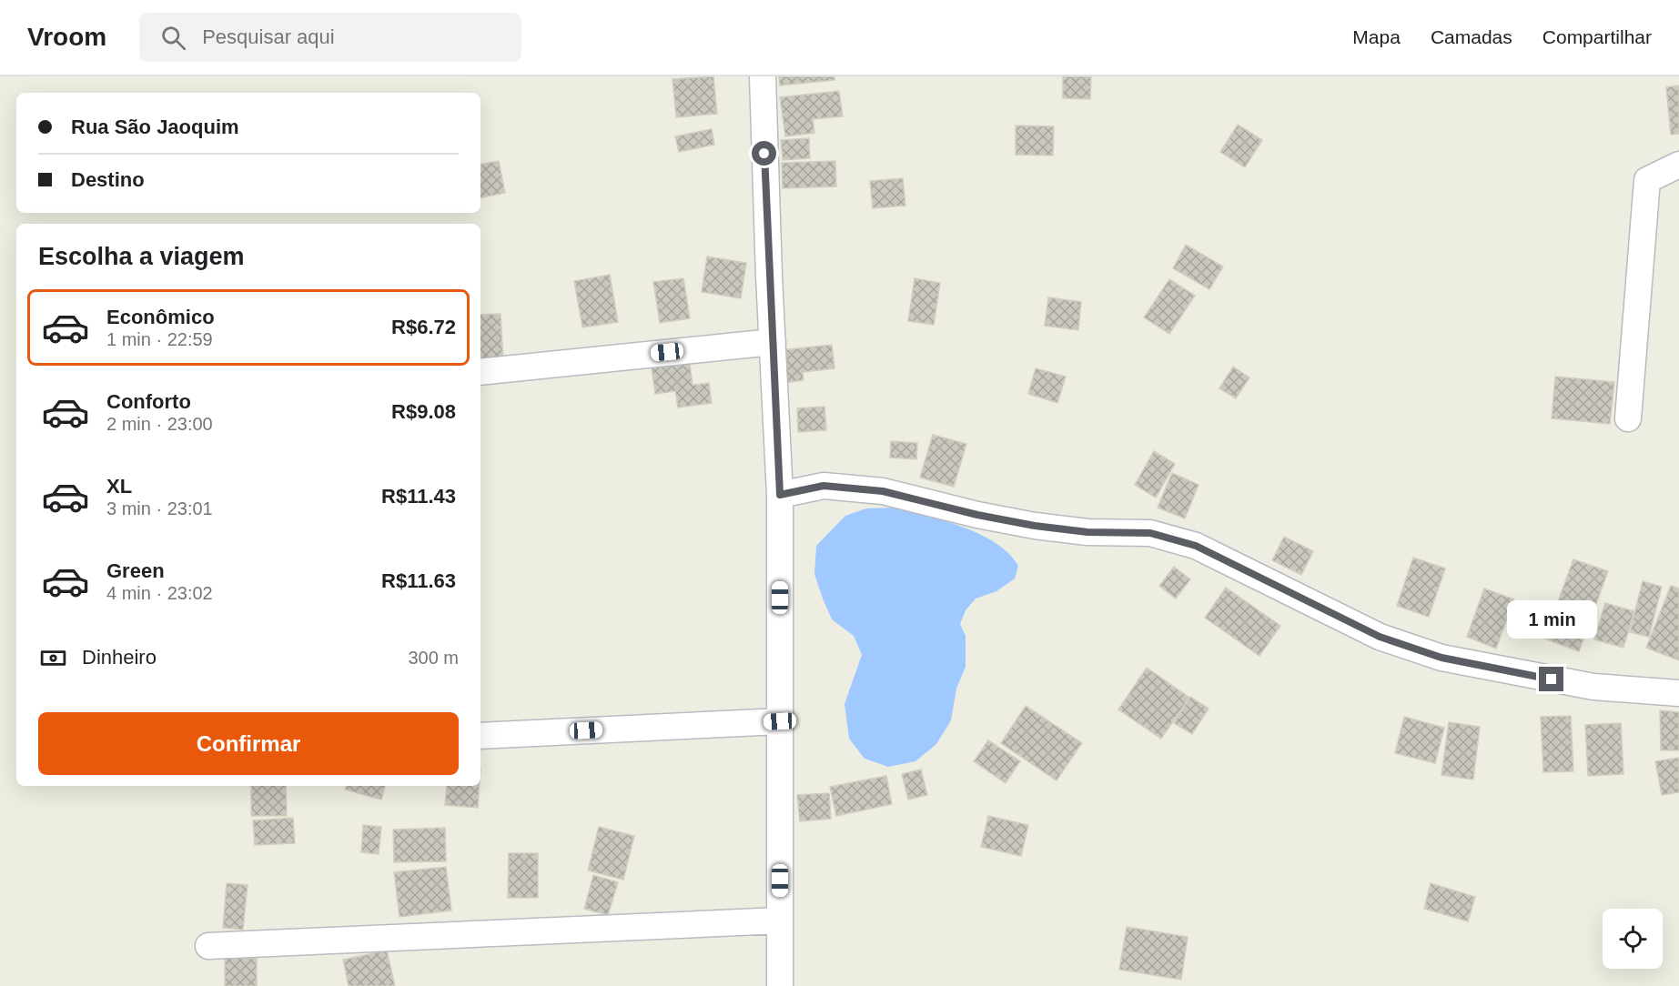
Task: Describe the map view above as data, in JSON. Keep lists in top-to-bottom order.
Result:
{
  "page": {
    "header": "Vroom",
    "search": "Pesquisar aqui",
    "nav": ["Mapa", "Camadas", "Compartilhar"],
    "banner": ["Rua São Jaoquim", "Destino"],
    "heading": "Escolha a viagem",
    "list": [
      {
        "name": "Econômico",
        "note": "1 min · 22:59",
        "value": "R$6.72"
      },
      {
        "name": "Conforto",
        "note": "2 min · 23:00",
        "value": "R$9.08"
      },
      {
        "name": "XL",
        "note": "3 min · 23:01",
        "value": "R$11.43"
      },
      {
        "name": "Green",
        "note": "4 min · 23:02",
        "value": "R$11.63"
      }
    ],
    "bubble": "1 min",
    "pay": ["Dinheiro", "300 m"],
    "buttons": "Confirmar"
  }
}
